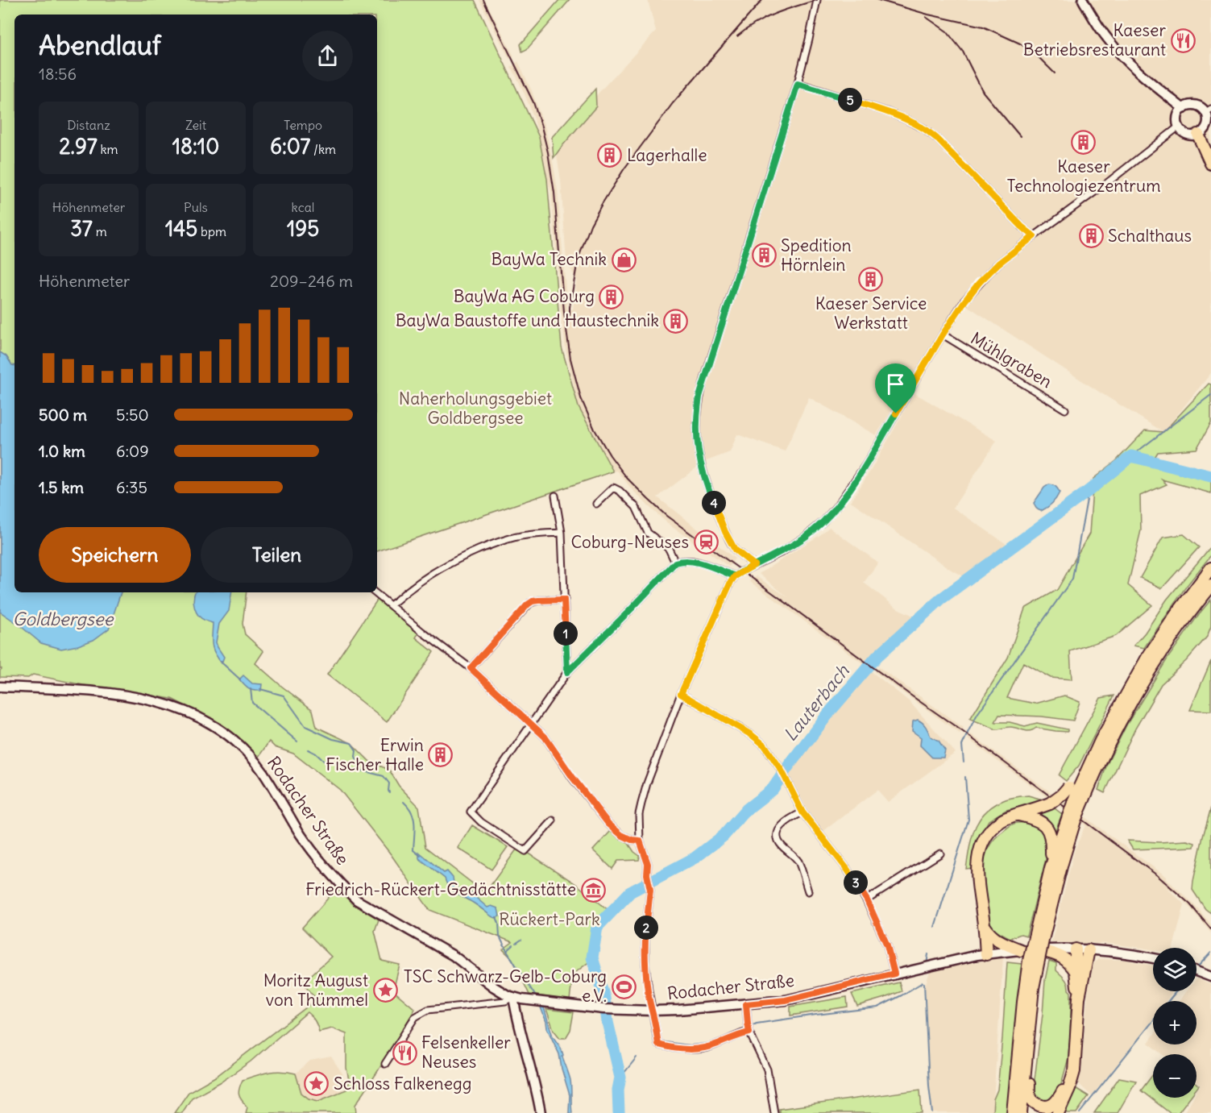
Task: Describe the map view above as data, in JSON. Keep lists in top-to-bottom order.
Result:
{
  "streets": {
    "street": ["Mühlgraben", "Rodacher Straße"]
  },
  "water": ["Goldbergsee", "Lauterbach"],
  "parks": ["Naherholungsgebiet Goldbergsee", "Rückert-Park"],
  "places": {
    "restaurant": ["Kaeser Betriebsrestaurant", "Felsenkeller Neuses"],
    "building": [
      "Kaeser Technologiezentrum",
      "Lagerhalle",
      "Schalthaus",
      "Spedition Hörnlein",
      "Kaeser Service Werkstatt",
      "BayWa AG Coburg",
      "BayWa Baustoffe und Haustechnik",
      "Erwin Fischer Halle"
    ],
    "shop": ["BayWa Technik"],
    "station": ["Coburg-Neuses"],
    "museum": ["Friedrich-Rückert-Gedächtnisstätte"],
    "sports": ["TSC Schwarz-Gelb-Coburg e.V."],
    "place": ["Moritz August von Thümmel", "Schloss Falkenegg"]
  },
  "page": {
    "heading": ["Abendlauf", "18:56"],
    "pins": [
      "5",
      "4",
      "1",
      "3",
      "2"
    ],
    "stats": [
      ["Distanz", "2.97 km"],
      ["Zeit", "18:10"],
      ["Tempo", "6:07 /km"],
      ["Höhenmeter", "37 m"],
      ["Puls", "145 bpm"],
      ["kcal", "195"]
    ],
    "chart": ["Höhenmeter", "209–246 m"],
    "list": [
      {
        "name": "500 m",
        "note": "5:50"
      },
      {
        "name": "1.0 km",
        "note": "6:09"
      },
      {
        "name": "1.5 km",
        "note": "6:35"
      }
    ],
    "buttons": ["Speichern", "Teilen"],
    "map_buttons": ["+", "−"]
  }
}
